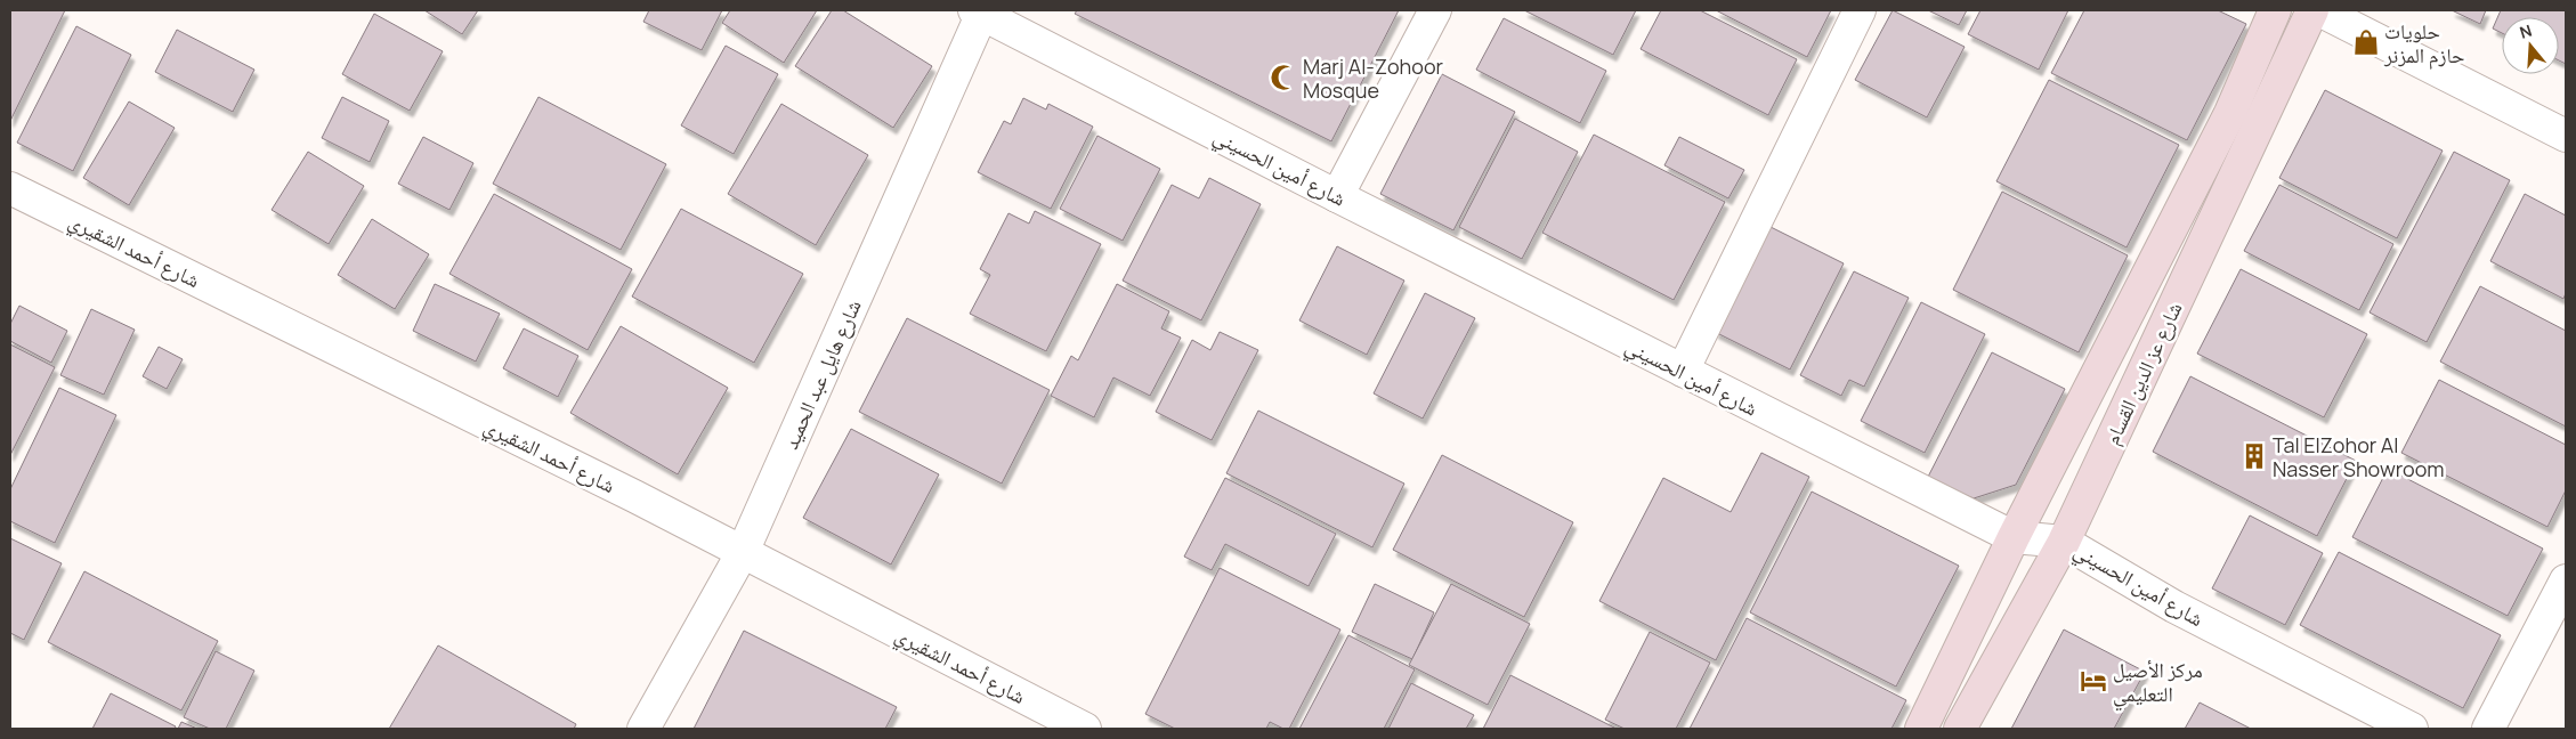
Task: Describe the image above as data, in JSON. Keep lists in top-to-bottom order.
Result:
{
  "streets": {
    "main road": ["شارع عز الدين القسام"],
    "street": ["شارع أمين الحسيني", "شارع أحمد الشقيري", "شارع هايل عبد الحميد"]
  },
  "crossings": [
    ["شارع أمين الحسيني", "شارع عز الدين القسام"],
    ["شارع أمين الحسيني", "شارع هايل عبد الحميد"],
    ["شارع أحمد الشقيري", "شارع هايل عبد الحميد"]
  ],
  "places": {
    "shop": ["حلويات حازم المزنر"],
    "mosque": ["Marj Al-Zohoor Mosque"],
    "building": ["Tal ElZohor Al Nasser Showroom"],
    "hotel": ["مركز الأصيل التعليمي"]
  },
  "north": "top"
}
